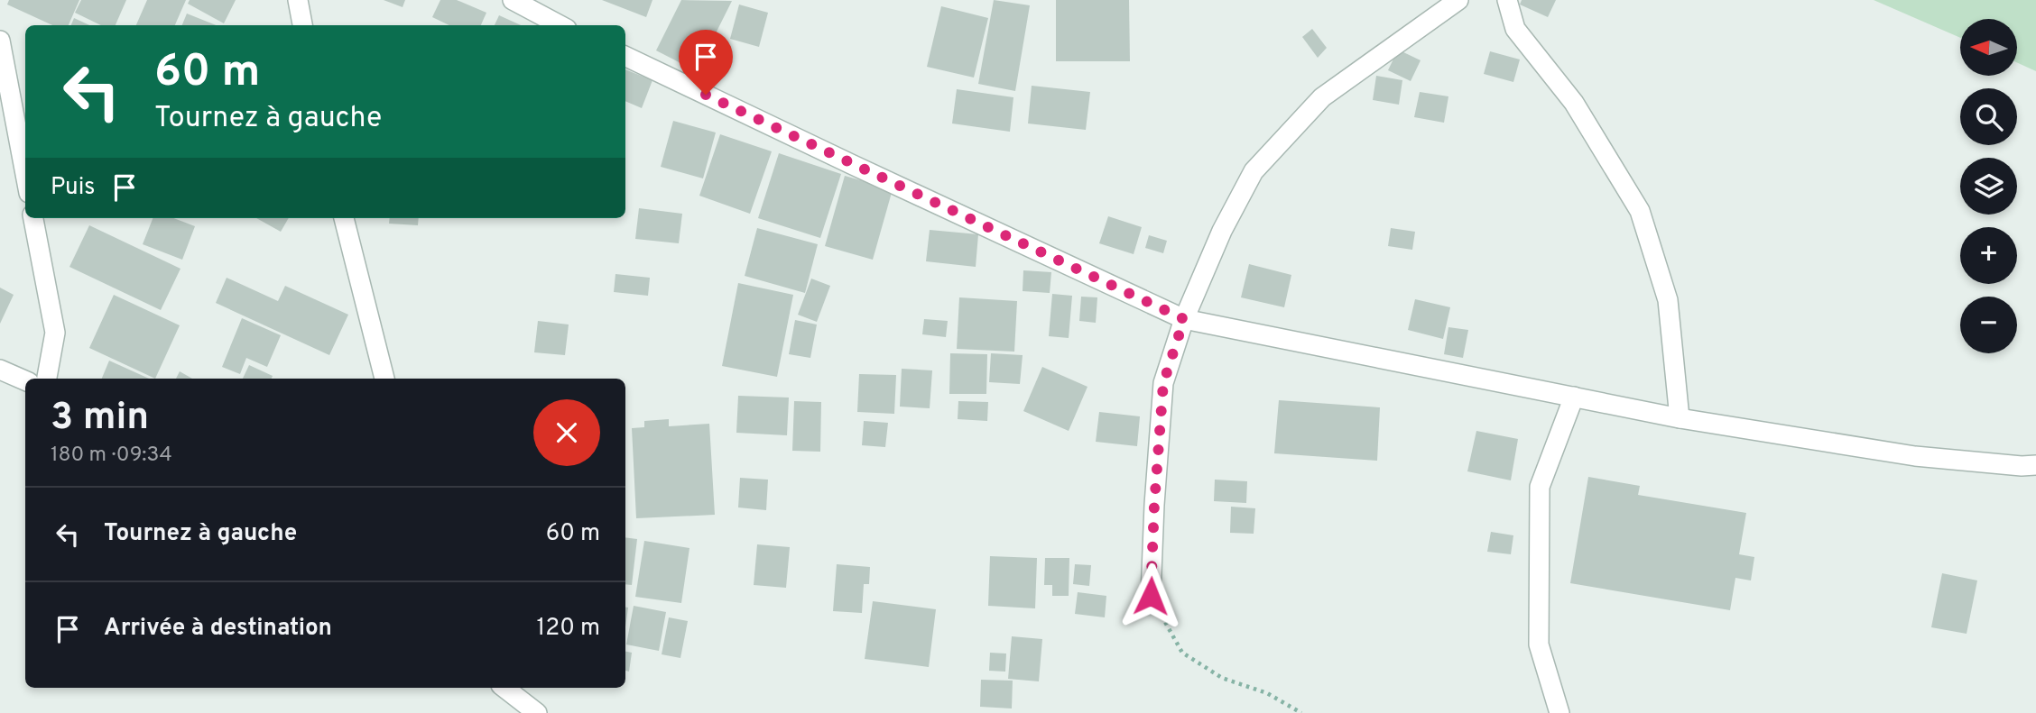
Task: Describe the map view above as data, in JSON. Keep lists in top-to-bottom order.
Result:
{
  "north": "left",
  "page": {
    "map_buttons": ["+", "−"],
    "turn": ["60 m", "Tournez à gauche"],
    "then": "Puis",
    "heading": ["3 min", "180 m · 09:34"],
    "list": [
      {
        "name": "Tournez à gauche",
        "value": "60 m"
      },
      {
        "name": "Arrivée à destination",
        "value": "120 m"
      }
    ]
  }
}
